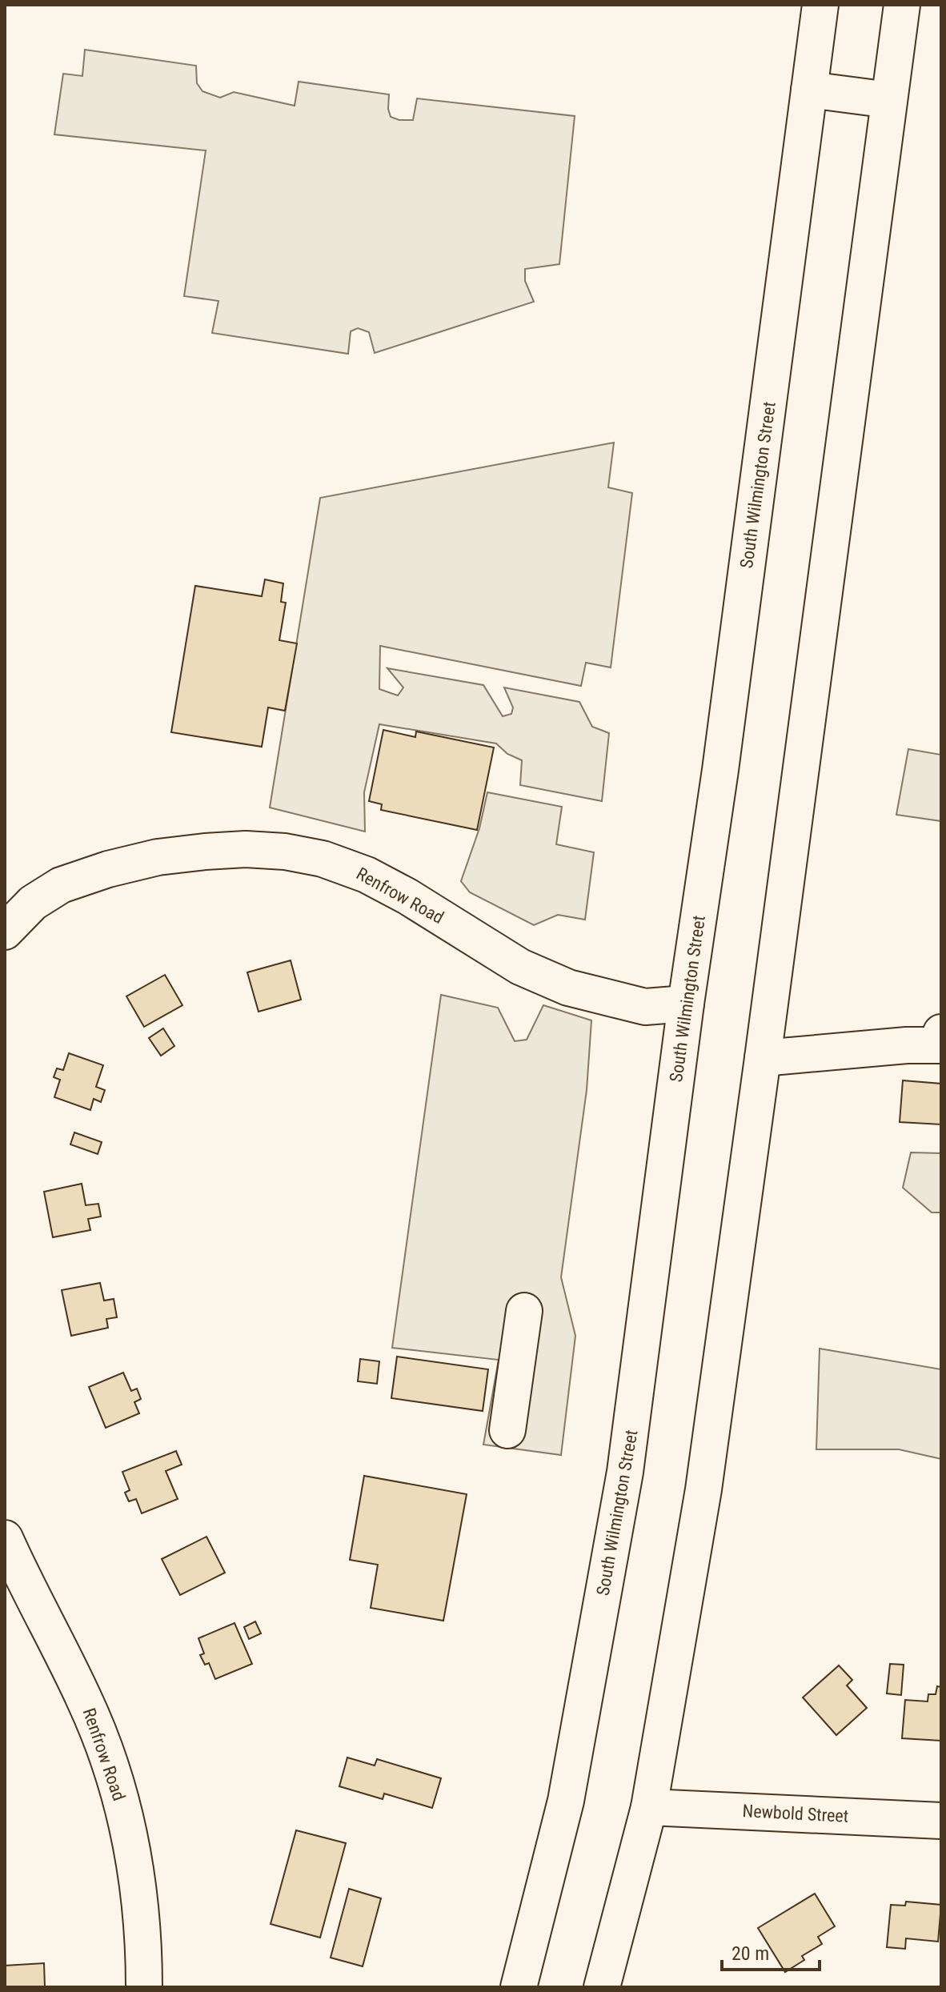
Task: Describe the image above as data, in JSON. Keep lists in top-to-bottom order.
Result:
{
  "streets": {
    "main road": ["South Wilmington Street", "Renfrow Road", "Newbold Street"]
  },
  "crossings": [
    ["South Wilmington Street", "Renfrow Road"]
  ],
  "scale_bar": "20 m"
}
